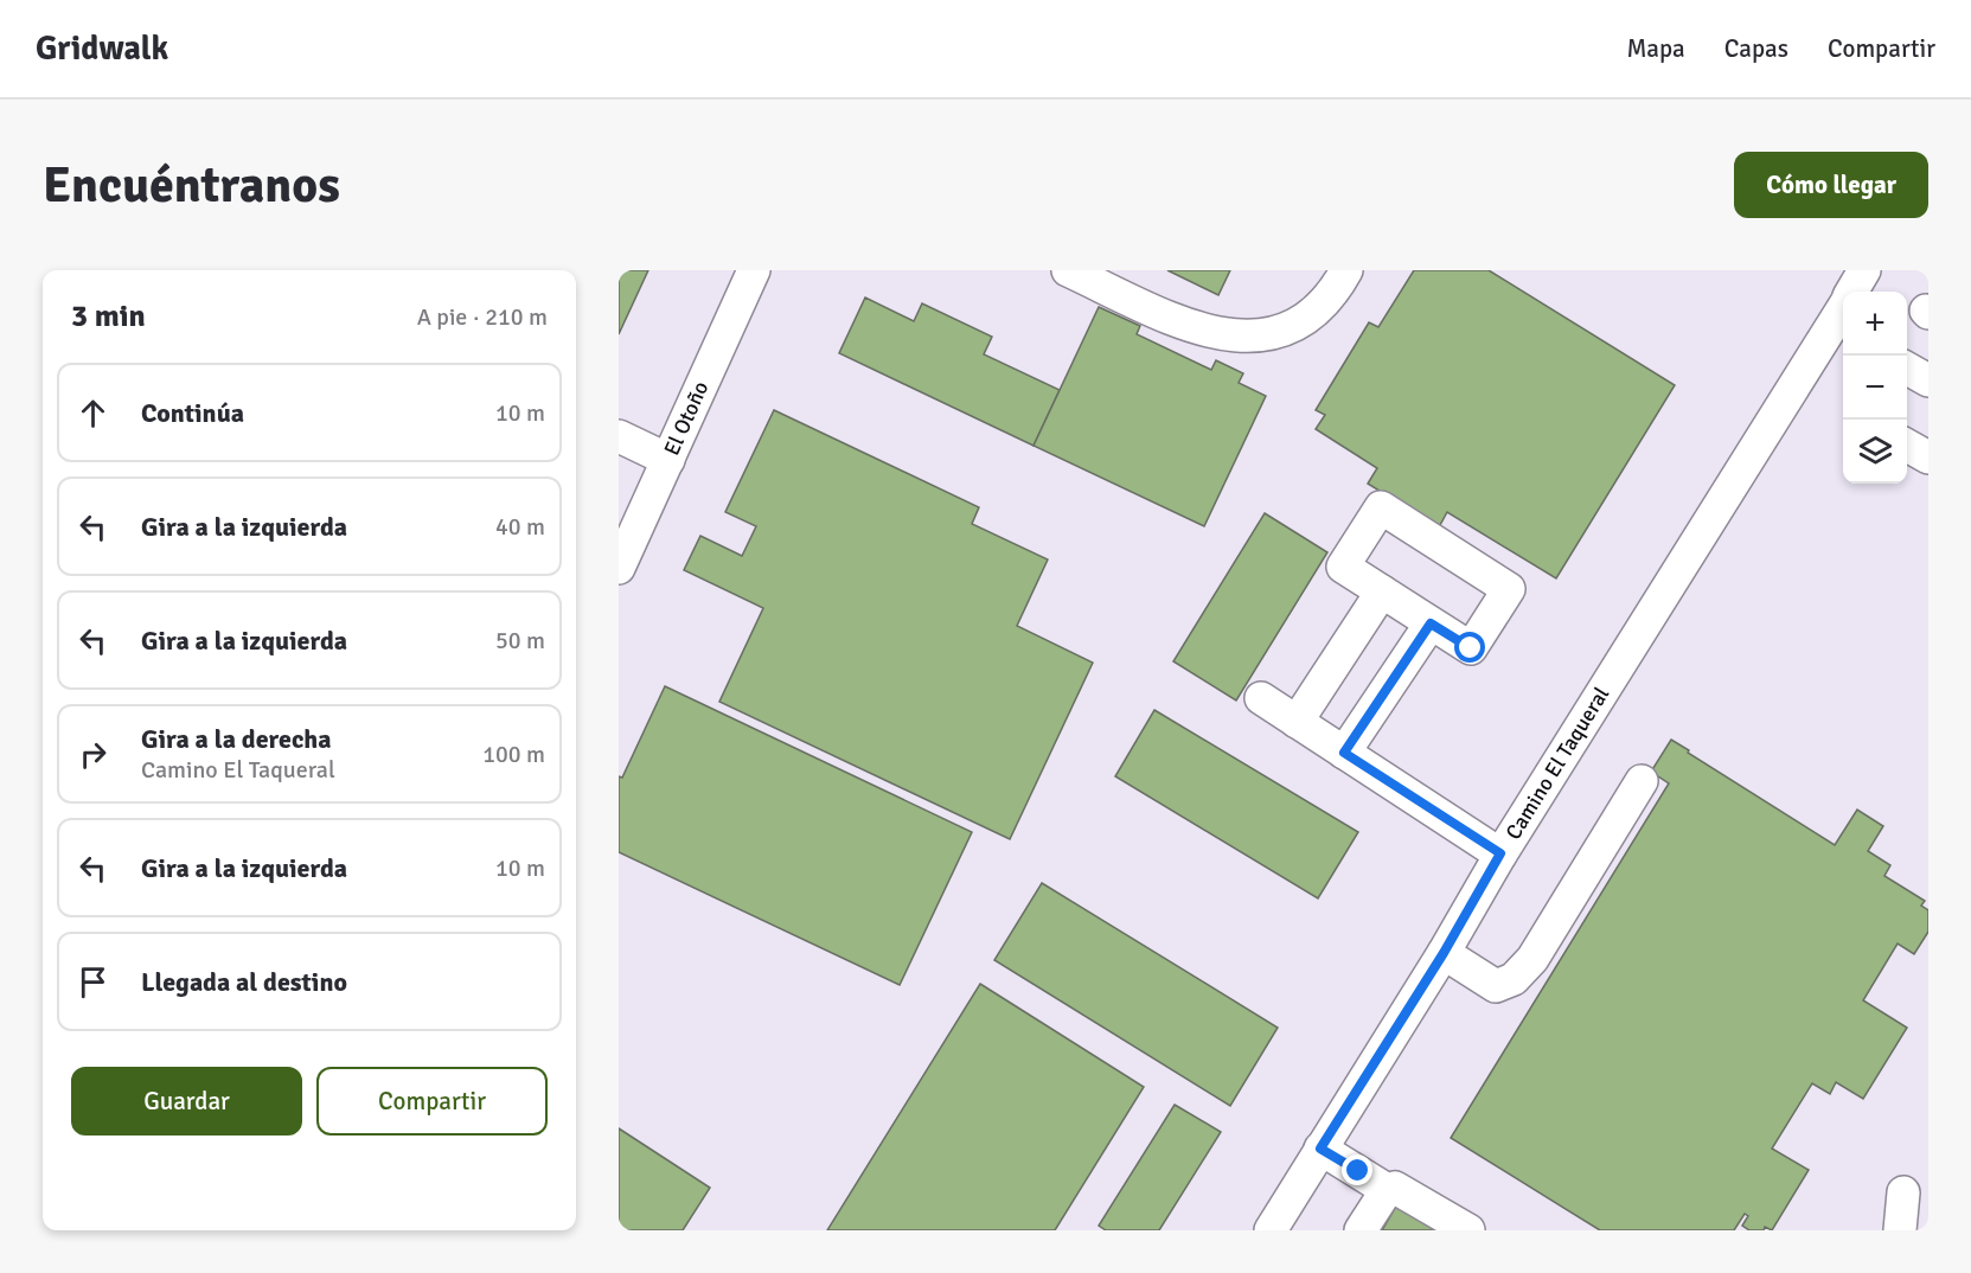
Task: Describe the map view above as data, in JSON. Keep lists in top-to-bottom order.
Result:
{
  "streets": {
    "street": ["El Otoño", "Camino El Taqueral"]
  },
  "page": {
    "header": "Gridwalk",
    "nav": ["Mapa", "Capas", "Compartir"],
    "buttons": [
      "Cómo llegar",
      ["Guardar", "Compartir"]
    ],
    "title": "Encuéntranos",
    "heading": ["3 min", "A pie · 210 m"],
    "map_buttons": ["+", "−"],
    "list": [
      ["Continúa", "10 m"],
      ["Gira a la izquierda", "40 m"],
      ["Gira a la izquierda", "50 m"],
      ["Gira a la derecha", "Camino El Taqueral", "100 m"],
      ["Gira a la izquierda", "10 m"],
      "Llegada al destino"
    ]
  }
}
